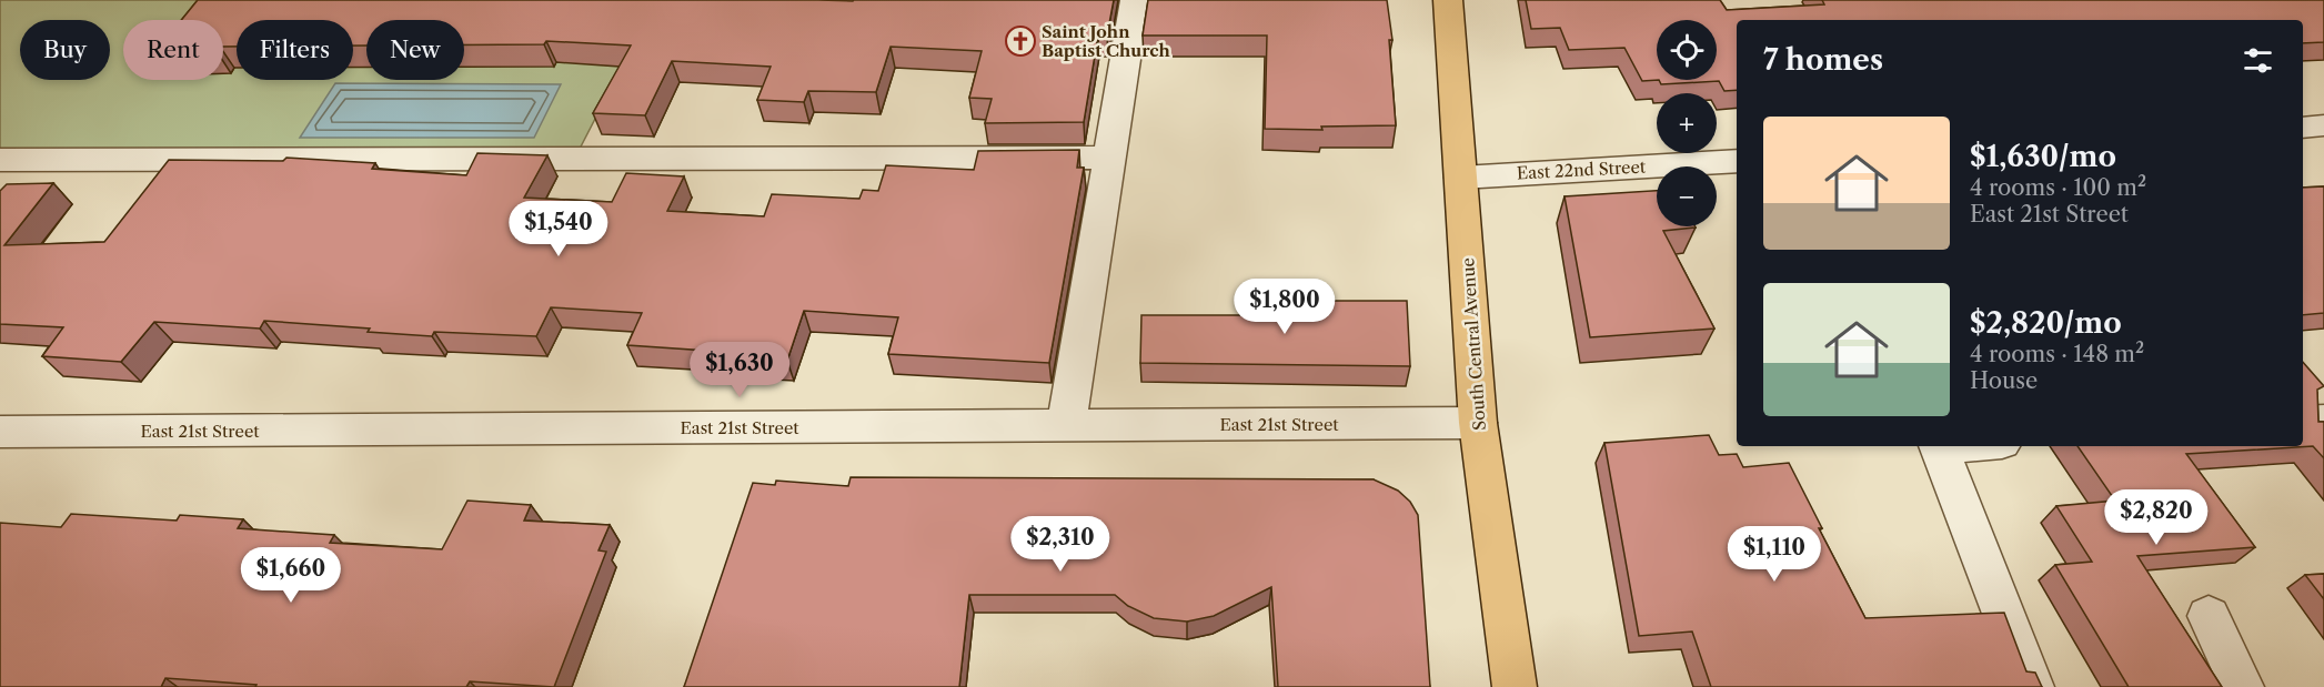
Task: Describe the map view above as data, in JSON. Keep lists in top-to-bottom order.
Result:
{
  "streets": {
    "main road": ["South Central Avenue"],
    "street": ["East 22nd Street", "East 21st Street"]
  },
  "crossings": [
    ["East 22nd Street", "South Central Avenue"],
    ["South Central Avenue", "East 21st Street"]
  ],
  "places": {
    "church": ["Saint John Baptist Church"]
  },
  "page": {
    "map_buttons": ["+", "−"],
    "chip": [
      "Buy",
      "Rent",
      "Filters",
      "New"
    ],
    "heading": "7 homes",
    "list": [
      {
        "name": "$1,630/mo",
        "note": "4 rooms · 100 m² · East 21st Street"
      },
      {
        "name": "$2,820/mo",
        "note": "4 rooms · 148 m² · House"
      }
    ],
    "price": [
      "$1,540",
      "$1,800",
      "$1,630",
      "$2,820",
      "$2,310",
      "$1,110",
      "$1,660"
    ]
  }
}
